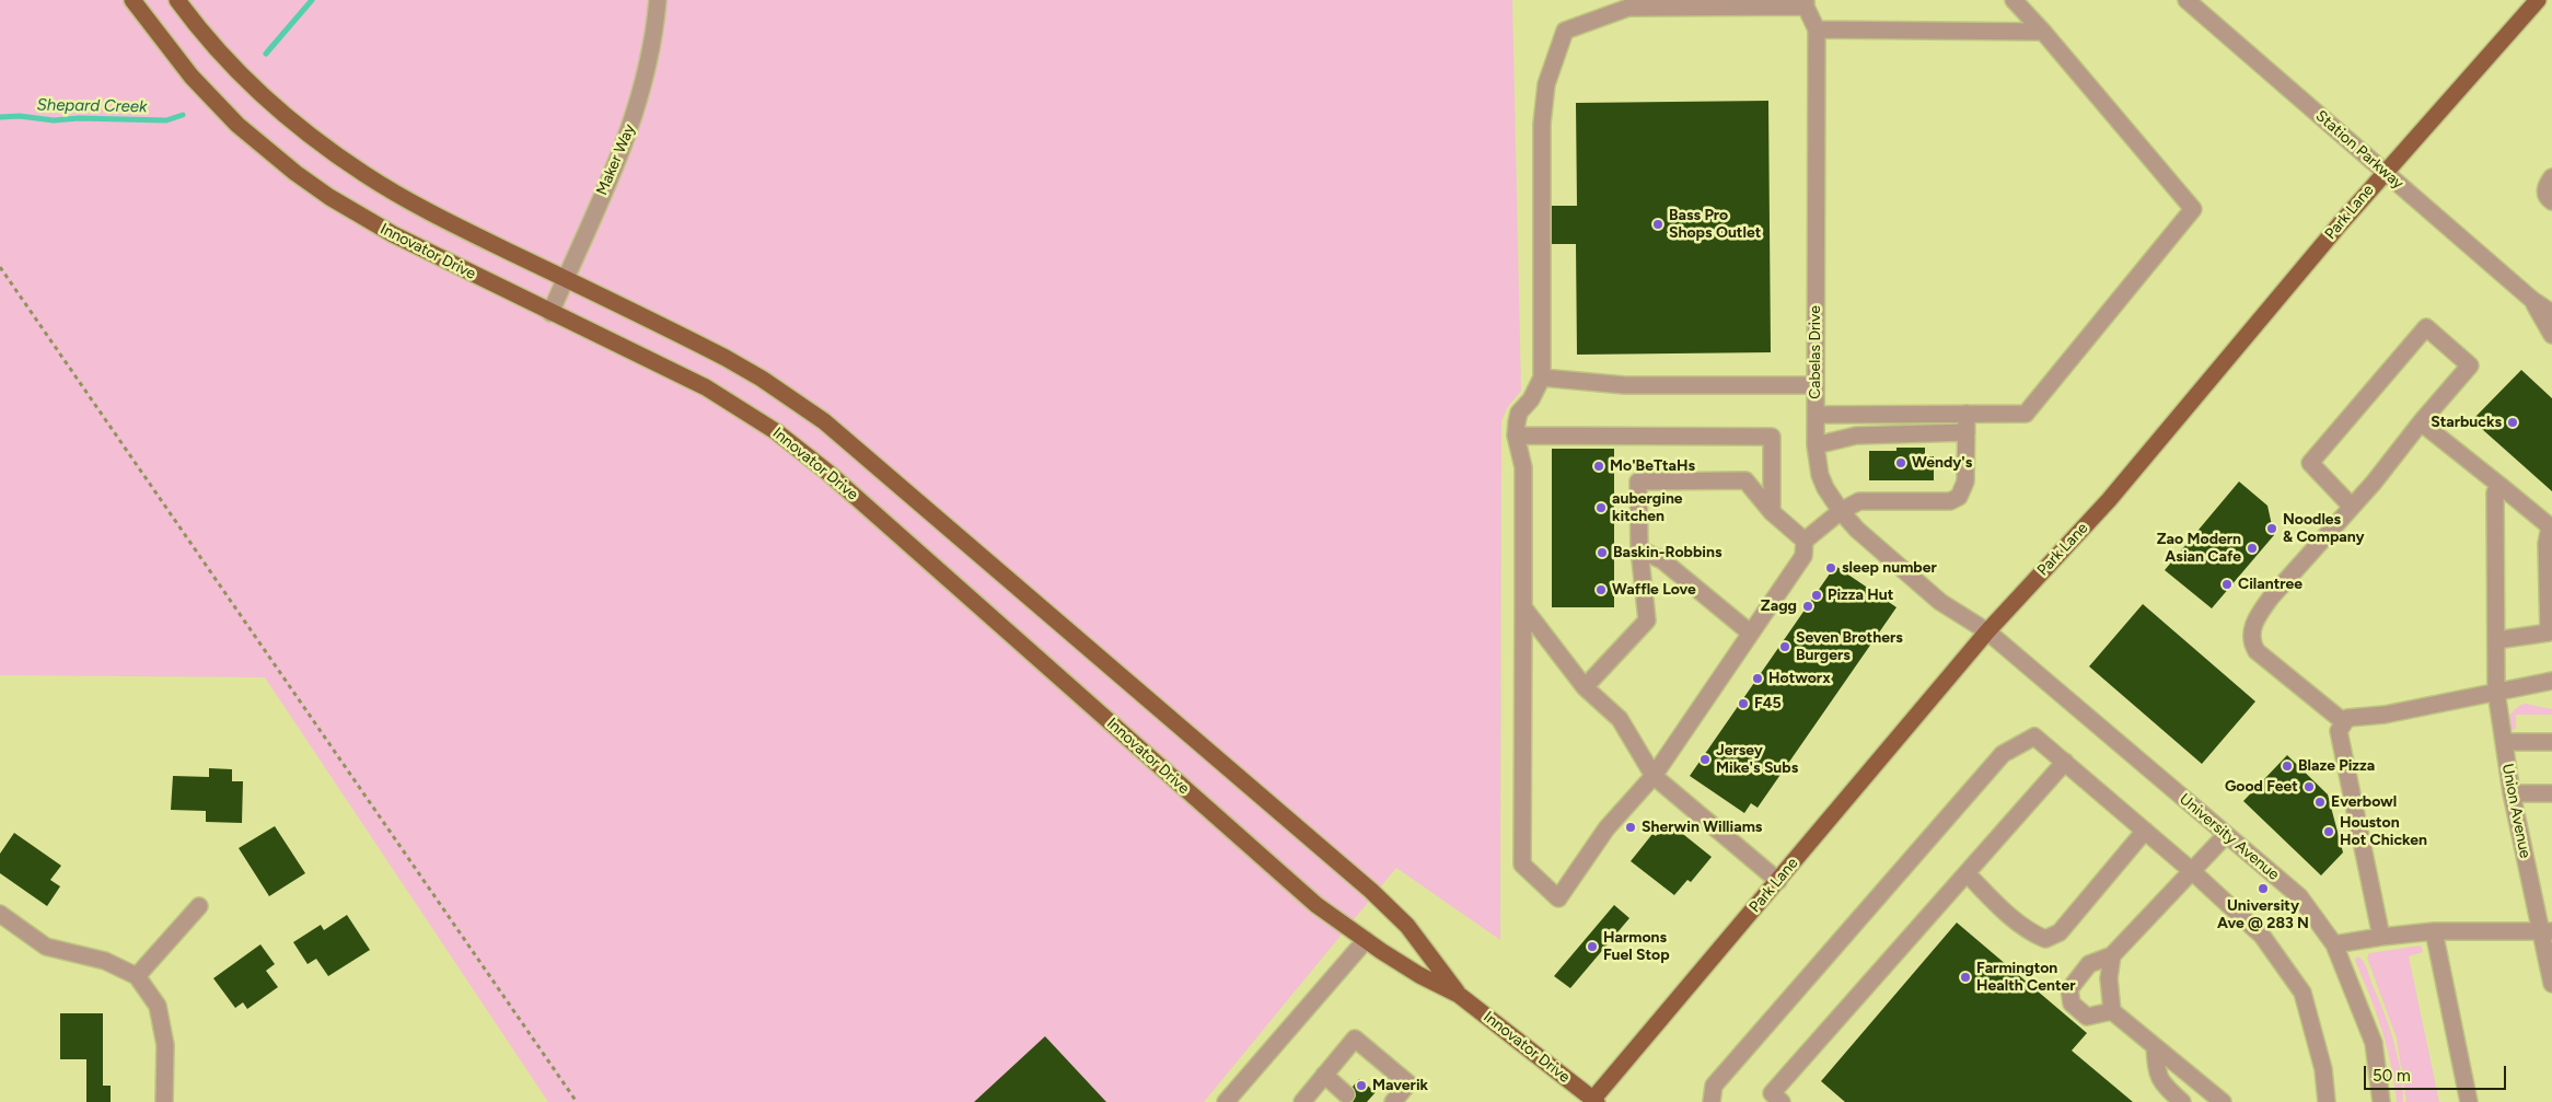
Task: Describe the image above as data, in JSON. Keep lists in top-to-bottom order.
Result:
{
  "streets": {
    "main road": ["Park Lane", "Innovator Drive"],
    "street": [
      "Station Parkway",
      "Maker Way",
      "Cabelas Drive",
      "Union Avenue",
      "University Avenue"
    ]
  },
  "crossings": [
    ["Station Parkway", "Park Lane"],
    ["Maker Way", "Innovator Drive"],
    ["Park Lane", "Innovator Drive"],
    ["Park Lane", "Cabelas Drive"],
    ["Park Lane", "University Avenue"],
    ["Cabelas Drive", "University Avenue"]
  ],
  "water": ["Shepard Creek"],
  "places": [
    "Bass Pro Shops Outlet",
    "Starbucks",
    "Wendy's",
    "Mo'BeTtaHs",
    "aubergine kitchen",
    "Noodles & Company",
    "Zao Modern Asian Cafe",
    "Baskin-Robbins",
    "sleep number",
    "Cilantree",
    "Waffle Love",
    "Pizza Hut",
    "Zagg",
    "Seven Brothers Burgers",
    "Hotworx",
    "F45",
    "Jersey Mike's Subs",
    "Blaze Pizza",
    "Good Feet",
    "Everbowl",
    "Sherwin Williams",
    "Houston Hot Chicken",
    "University Ave @ 283 N",
    "Harmons Fuel Stop",
    "Farmington Health Center",
    "Maverik"
  ],
  "scale_bar": "50 m"
}
